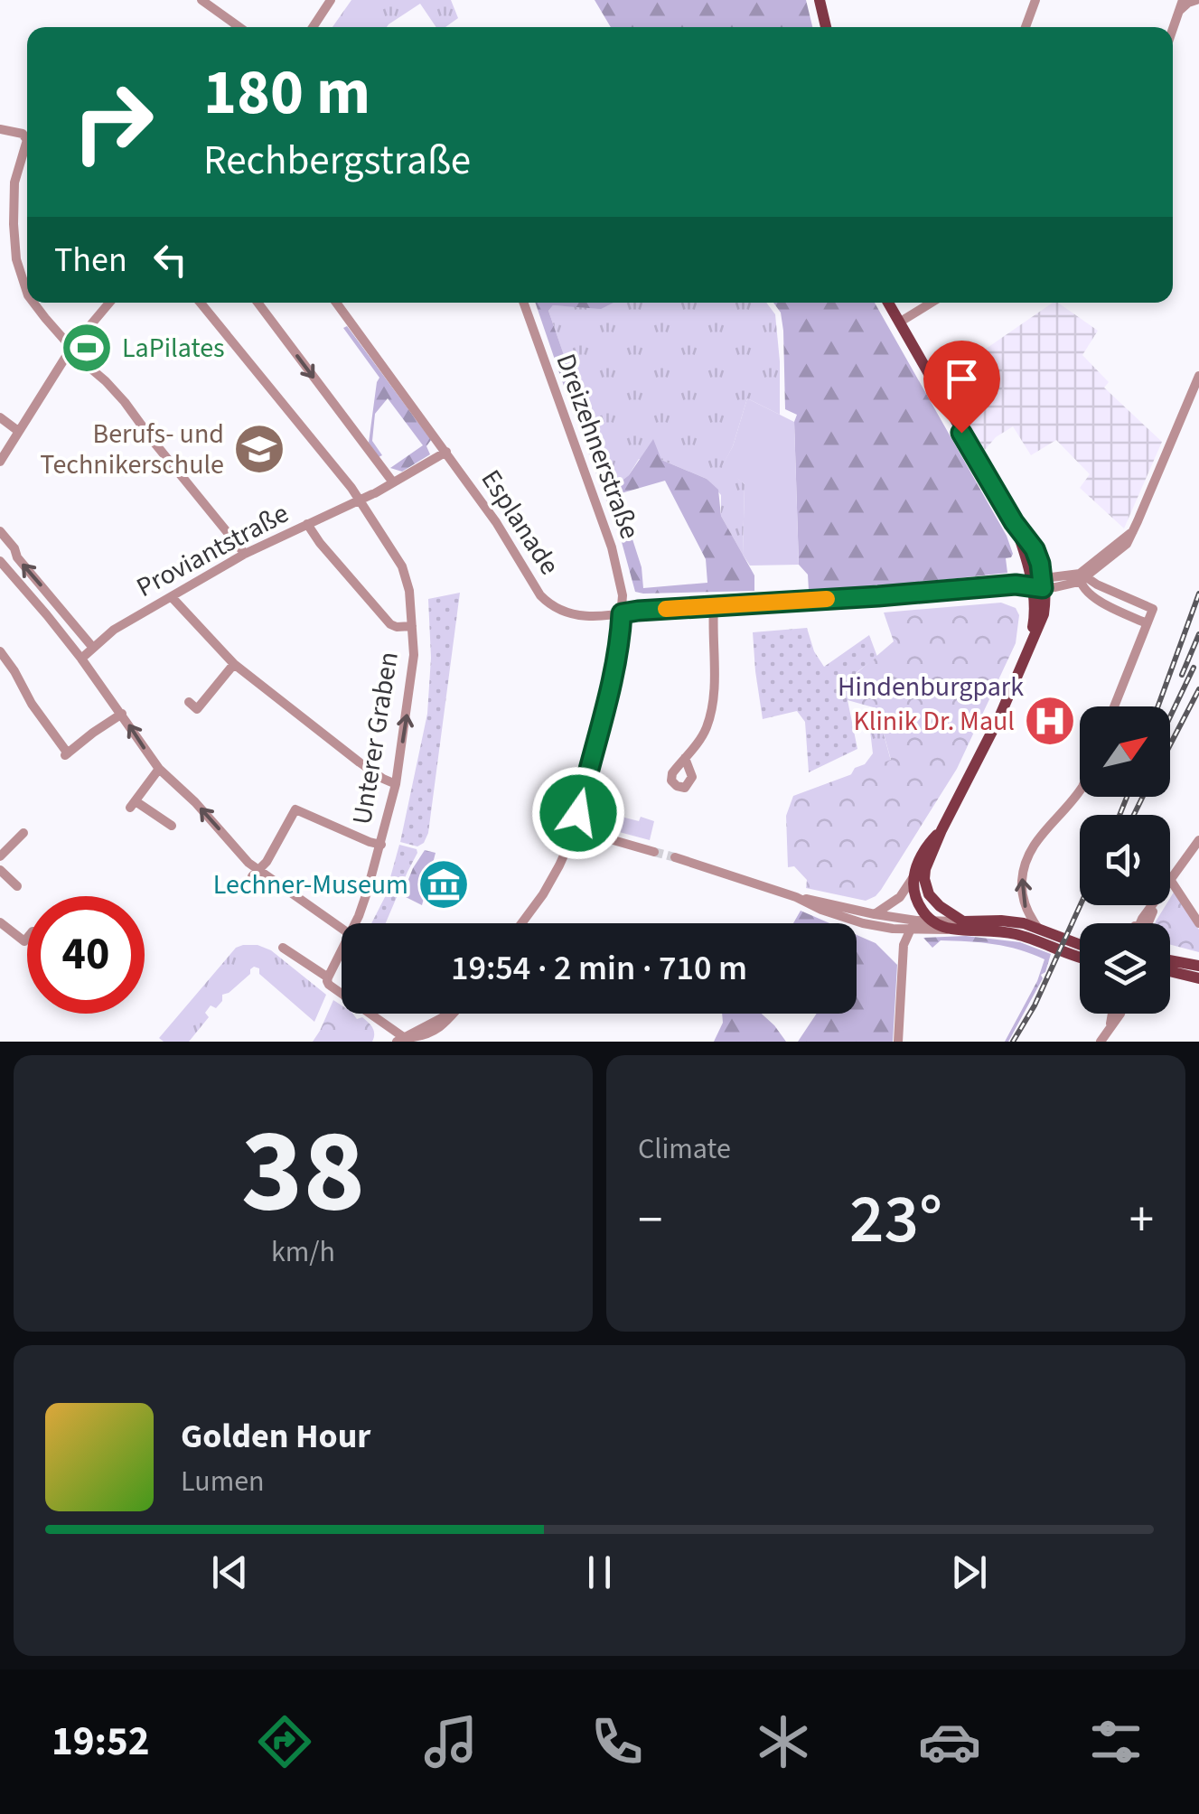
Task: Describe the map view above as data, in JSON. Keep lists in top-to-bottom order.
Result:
{
  "streets": {
    "street": [
      "Dreizehnerstraße",
      "Esplanade",
      "Proviantstraße",
      "Unterer Graben"
    ]
  },
  "crossings": [
    ["Dreizehnerstraße", "Esplanade"],
    ["Esplanade", "Proviantstraße"],
    ["Proviantstraße", "Unterer Graben"]
  ],
  "parks": ["Hindenburgpark"],
  "places": {
    "sports": ["LaPilates"],
    "school or university": ["Berufs- und Technikerschule"],
    "hospital": ["Klinik Dr. Maul"],
    "museum": ["Lechner-Museum"]
  },
  "north": "top right",
  "page": {
    "turn": ["180 m", "Rechbergstraße"],
    "then": "Then",
    "limit": "40",
    "trip": "19:54 · 2 min · 710 m",
    "tile": [
      ["38", "km/h"],
      "Climate"
    ],
    "heat": ["−", "23°", "+"],
    "song": ["Golden Hour", "Lumen"],
    "tabs": "19:52"
  }
}
